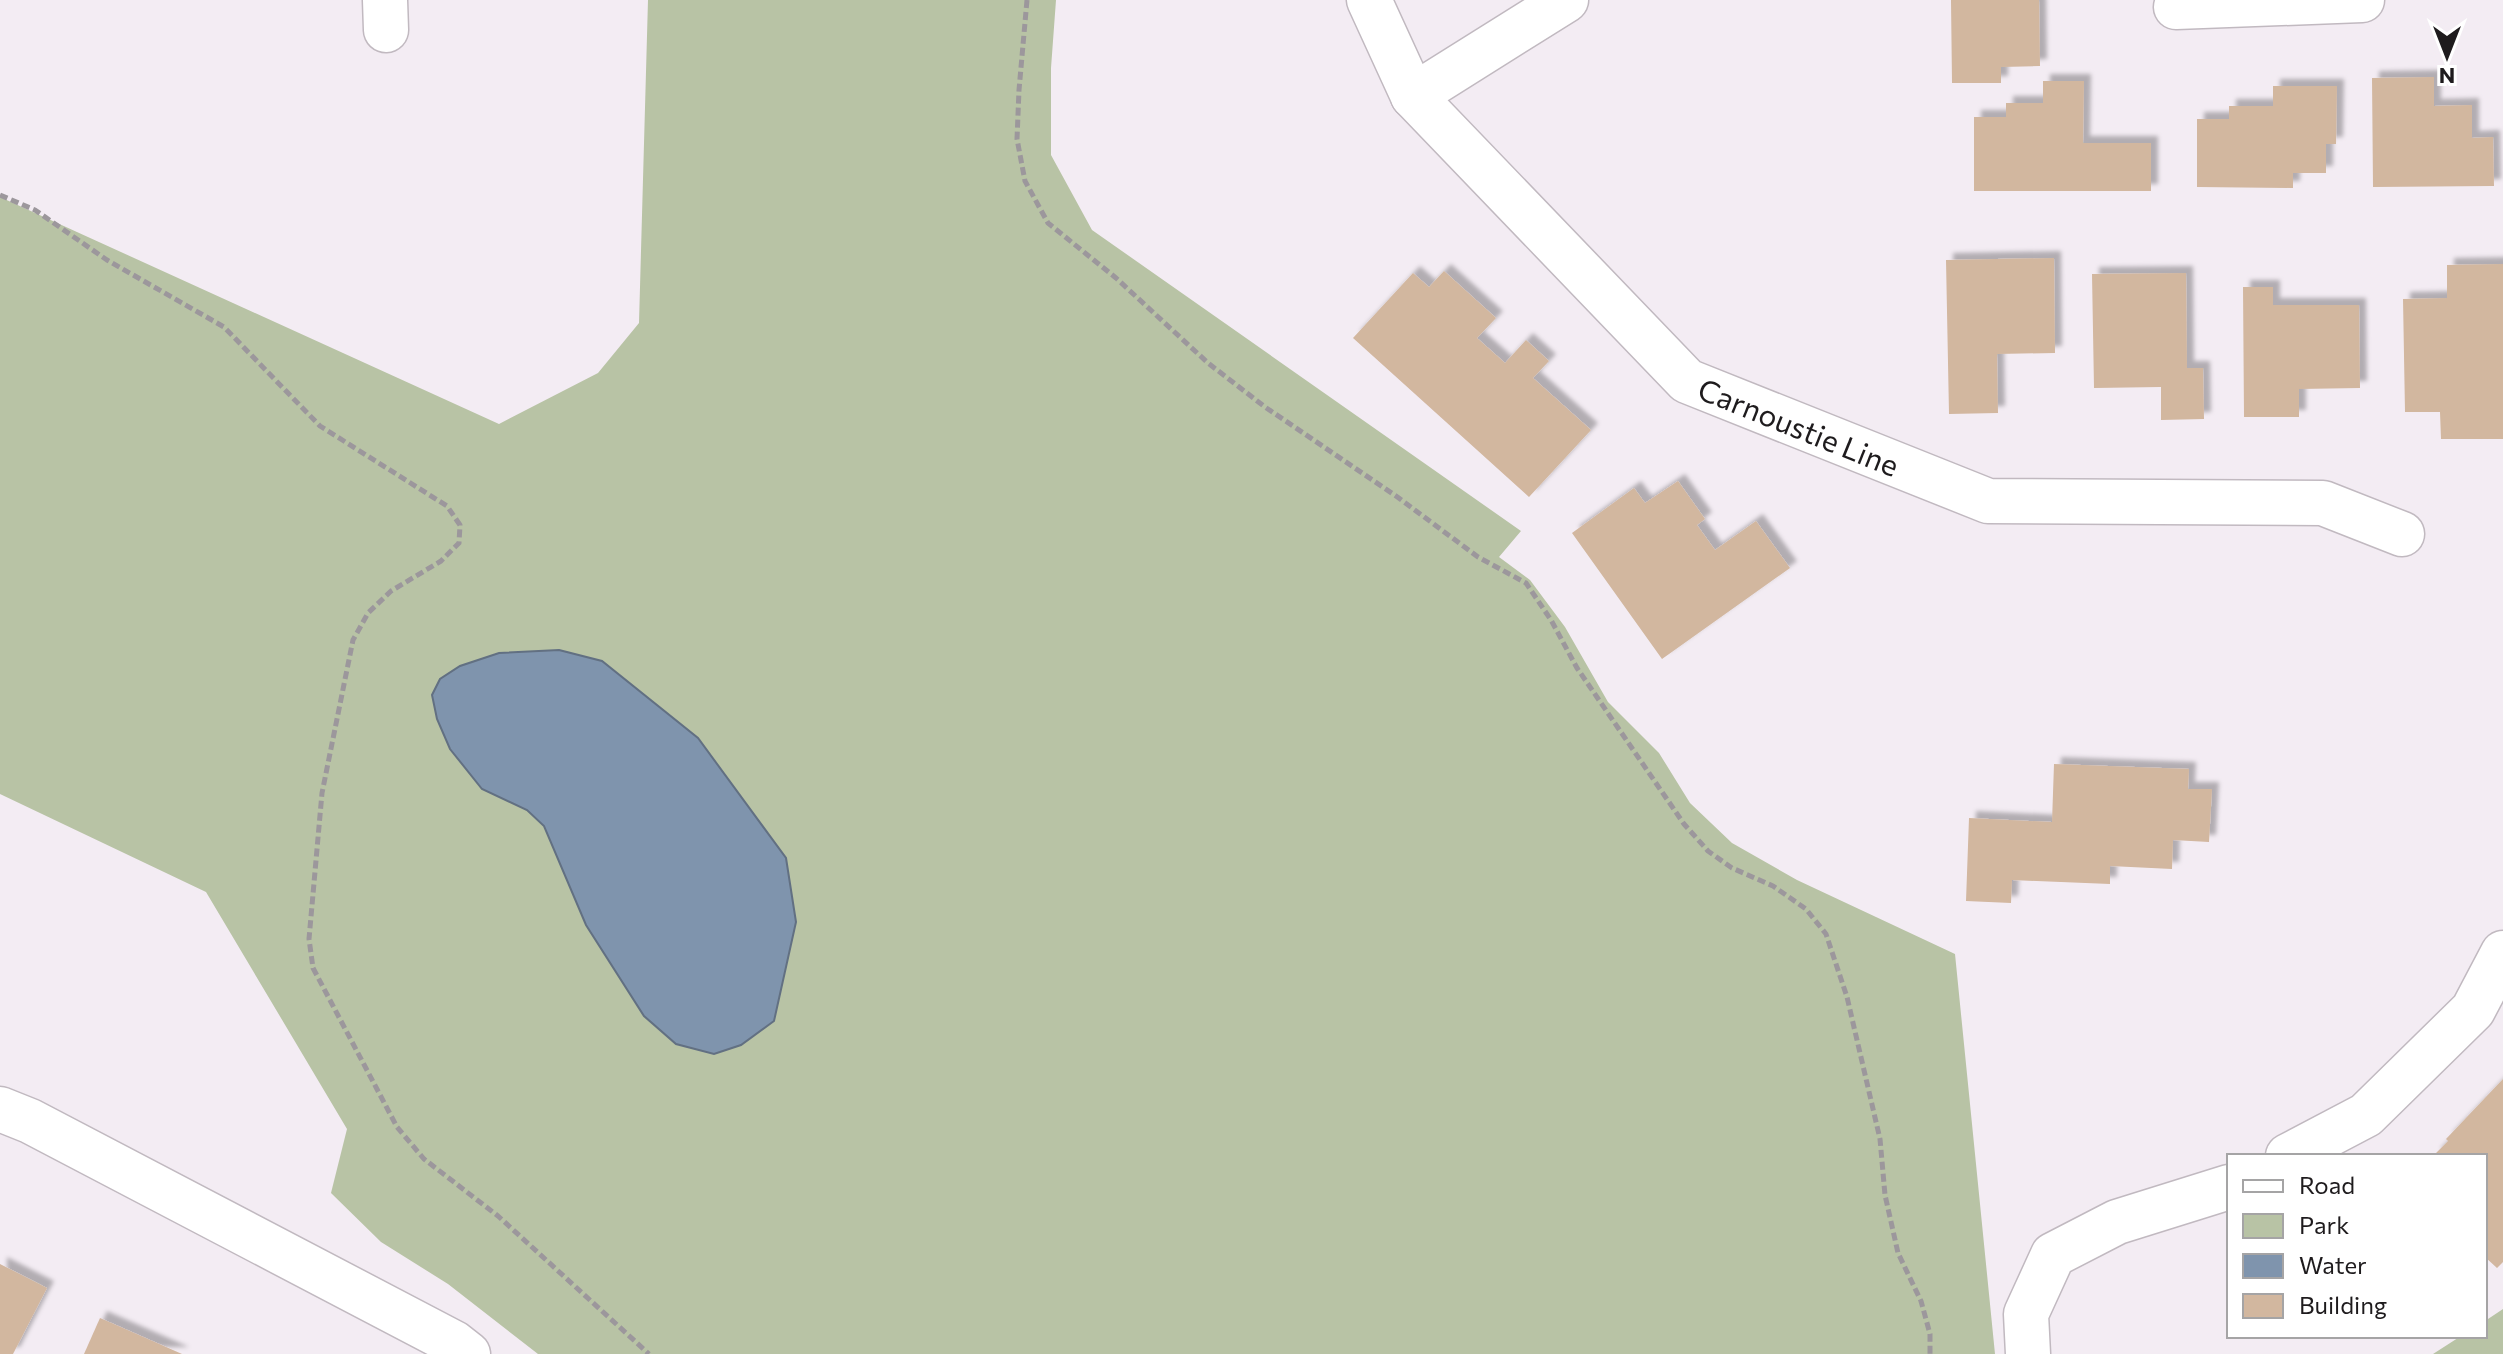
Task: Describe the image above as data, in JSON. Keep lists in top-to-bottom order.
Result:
{
  "streets": {
    "street": ["Carnoustie Line"]
  },
  "legend": [
    "Road",
    "Park",
    "Water",
    "Building"
  ],
  "north": "bottom"
}
